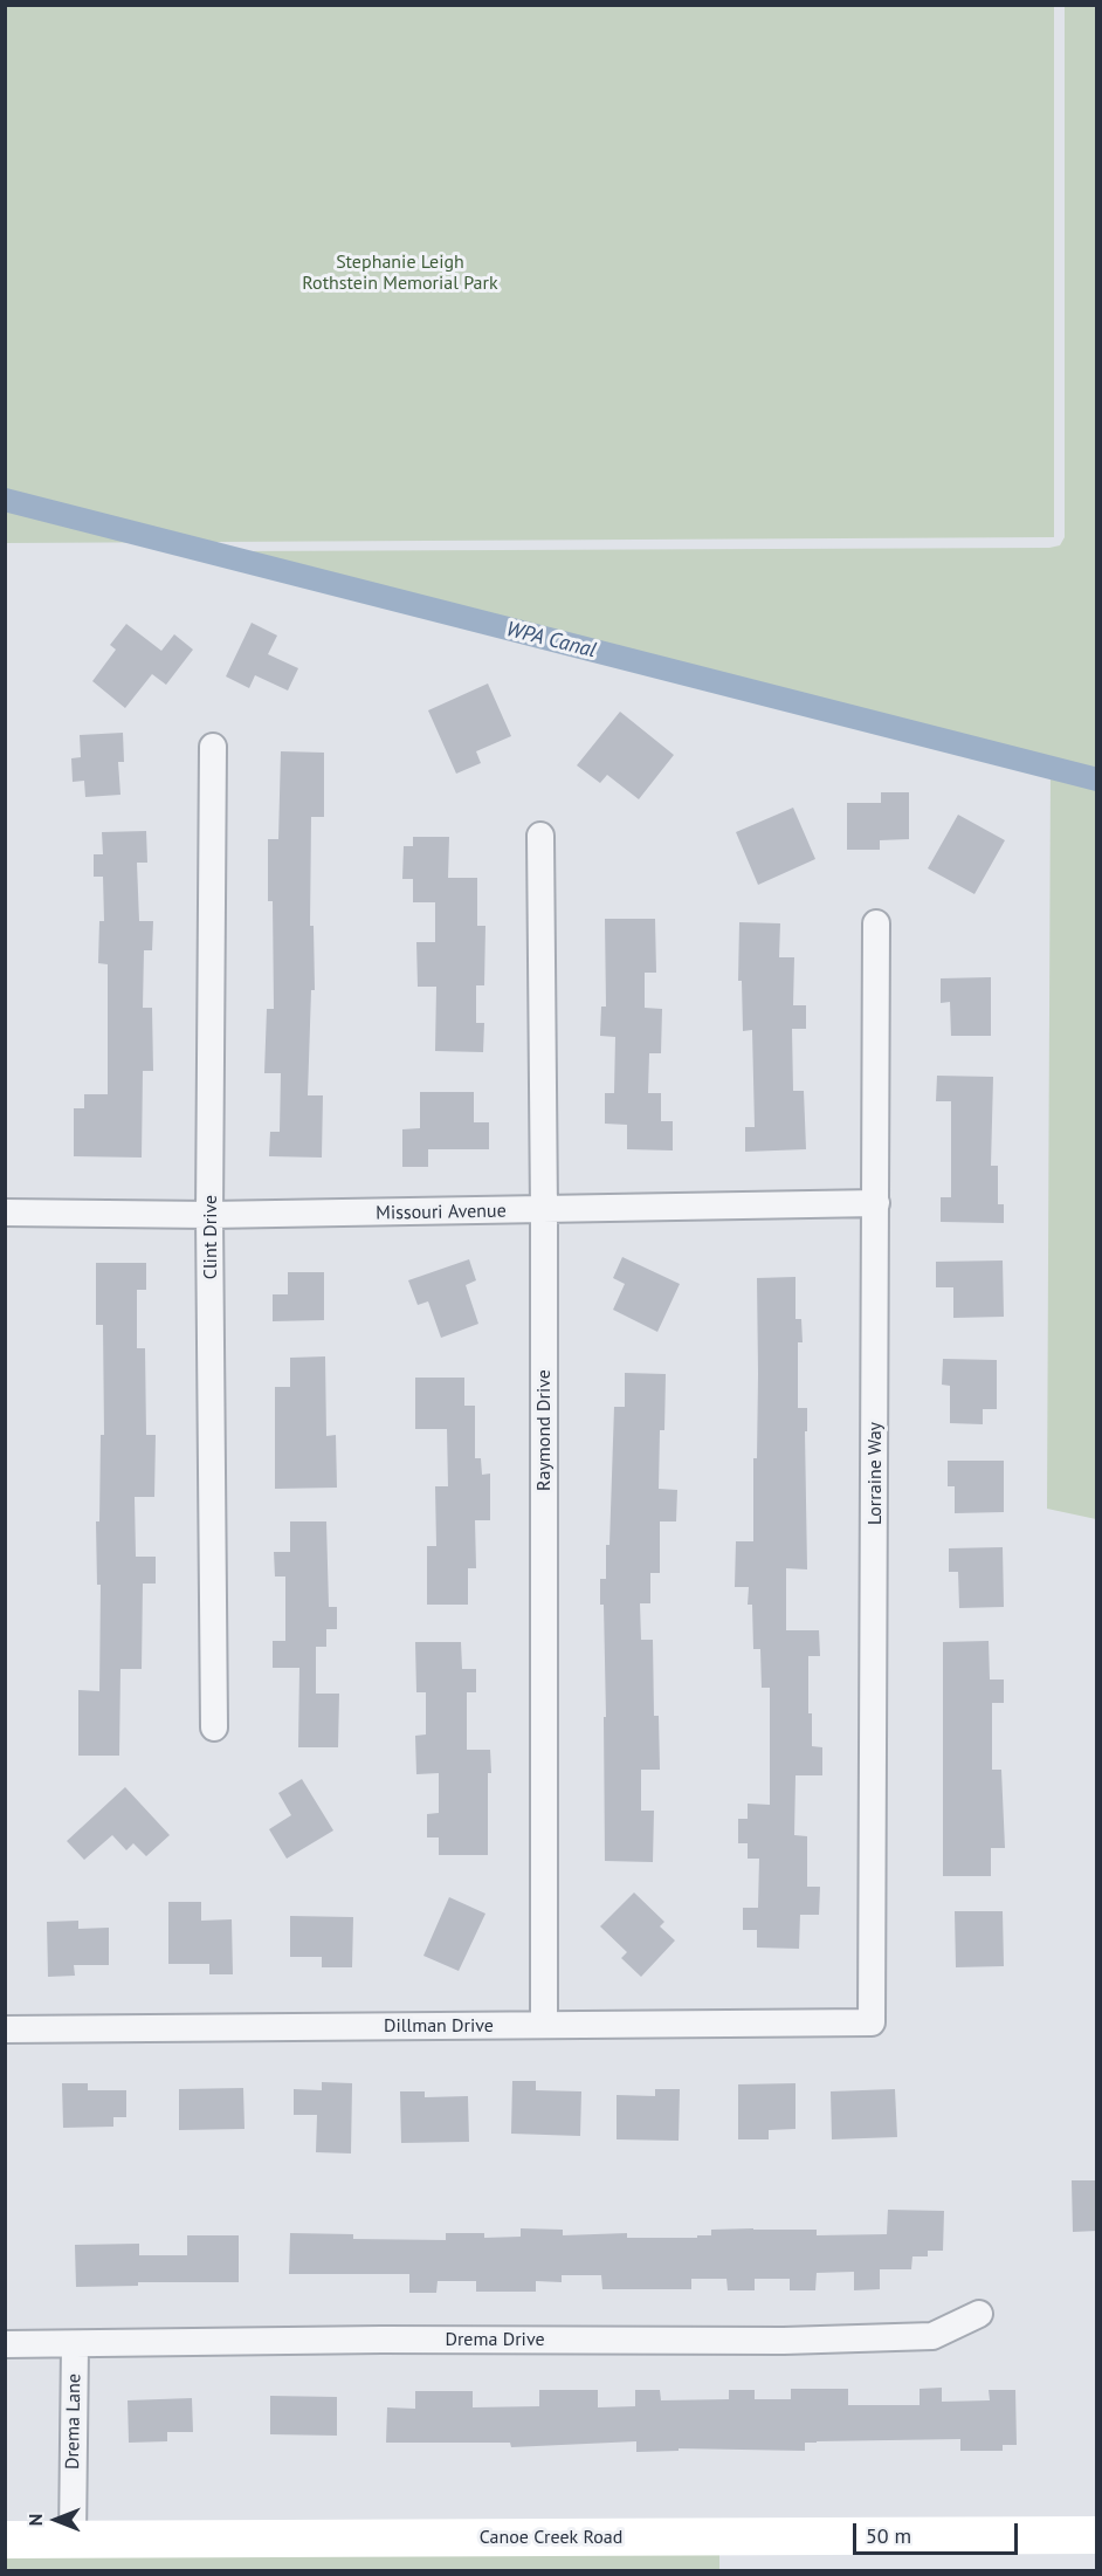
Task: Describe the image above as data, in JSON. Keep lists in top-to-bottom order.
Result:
{
  "streets": {
    "main road": ["Canoe Creek Road"],
    "street": [
      "Missouri Avenue",
      "Clint Drive",
      "Raymond Drive",
      "Lorraine Way",
      "Dillman Drive",
      "Drema Drive",
      "Drema Lane"
    ]
  },
  "crossings": [
    ["Missouri Avenue", "Clint Drive"],
    ["Missouri Avenue", "Raymond Drive"],
    ["Missouri Avenue", "Lorraine Way"],
    ["Raymond Drive", "Dillman Drive"],
    ["Lorraine Way", "Dillman Drive"],
    ["Drema Drive", "Drema Lane"],
    ["Drema Lane", "Canoe Creek Road"]
  ],
  "water": ["WPA Canal"],
  "parks": ["Stephanie Leigh Rothstein Memorial Park"],
  "scale_bar": "50 m",
  "north": "left"
}
